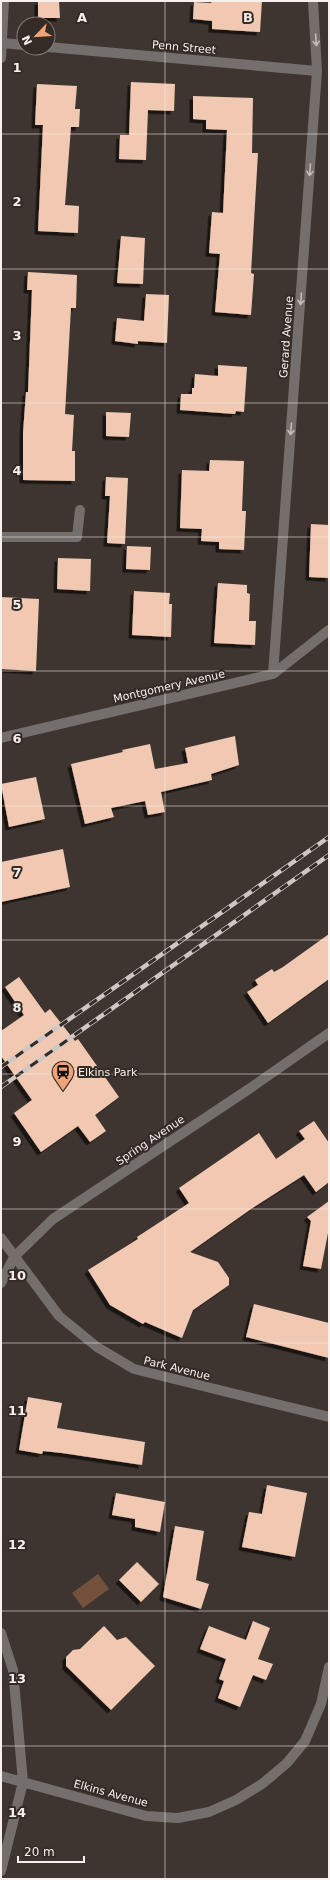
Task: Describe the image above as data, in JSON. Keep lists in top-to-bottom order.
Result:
{
  "streets": {
    "street": [
      "Penn Street",
      "Gerard Avenue",
      "Montgomery Avenue",
      "Spring Avenue",
      "Park Avenue",
      "Elkins Avenue"
    ]
  },
  "crossings": [
    ["Penn Street", "Gerard Avenue"],
    ["Gerard Avenue", "Montgomery Avenue"],
    ["Spring Avenue", "Park Avenue"]
  ],
  "one_way": ["Gerard Avenue"],
  "places": {
    "station": ["Elkins Park"]
  },
  "scale_bar": "20 m",
  "north": "bottom left",
  "grid": {
    "columns": ["A", "B"],
    "rows": [
      "1",
      "2",
      "3",
      "4",
      "5",
      "6",
      "7",
      "8",
      "9",
      "10",
      "11",
      "12",
      "13",
      "14"
    ]
  }
}
